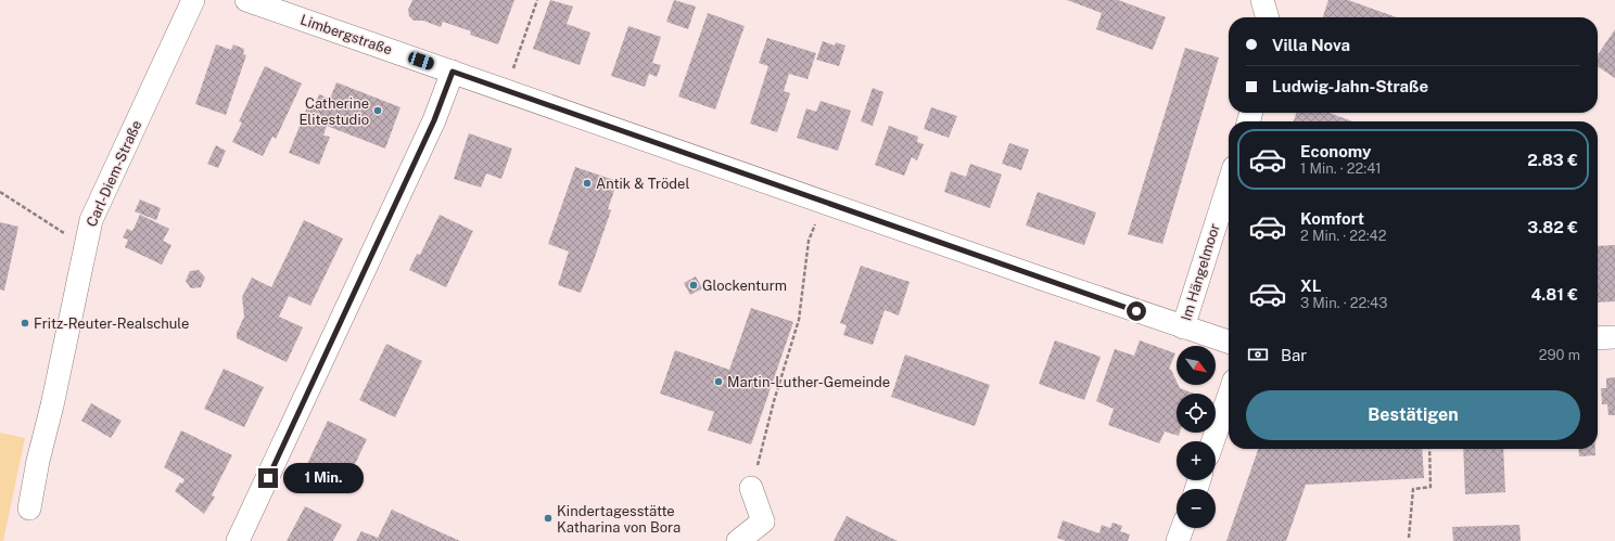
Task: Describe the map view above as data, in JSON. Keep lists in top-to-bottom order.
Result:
{
  "streets": {
    "street": ["Limbergstraße", "Carl-Diem-Straße", "Im Hängelmoor"]
  },
  "crossings": [
    ["Limbergstraße", "Im Hängelmoor"]
  ],
  "places": [
    "Catherine Elitestudio",
    "Antik & Trödel",
    "Glockenturm",
    "Fritz-Reuter-Realschule",
    "Martin-Luther-Gemeinde",
    "Kindertagesstätte Katharina von Bora"
  ],
  "north": "bottom right",
  "page": {
    "banner": ["Villa Nova", "Ludwig-Jahn-Straße"],
    "list": [
      {
        "name": "Economy",
        "note": "1 Min. · 22:41",
        "value": "2.83 €"
      },
      {
        "name": "Komfort",
        "note": "2 Min. · 22:42",
        "value": "3.82 €"
      },
      {
        "name": "XL",
        "note": "3 Min. · 22:43",
        "value": "4.81 €"
      }
    ],
    "pay": ["Bar", "290 m"],
    "map_buttons": ["+", "−"],
    "buttons": "Bestätigen",
    "bubble": "1 Min."
  }
}
